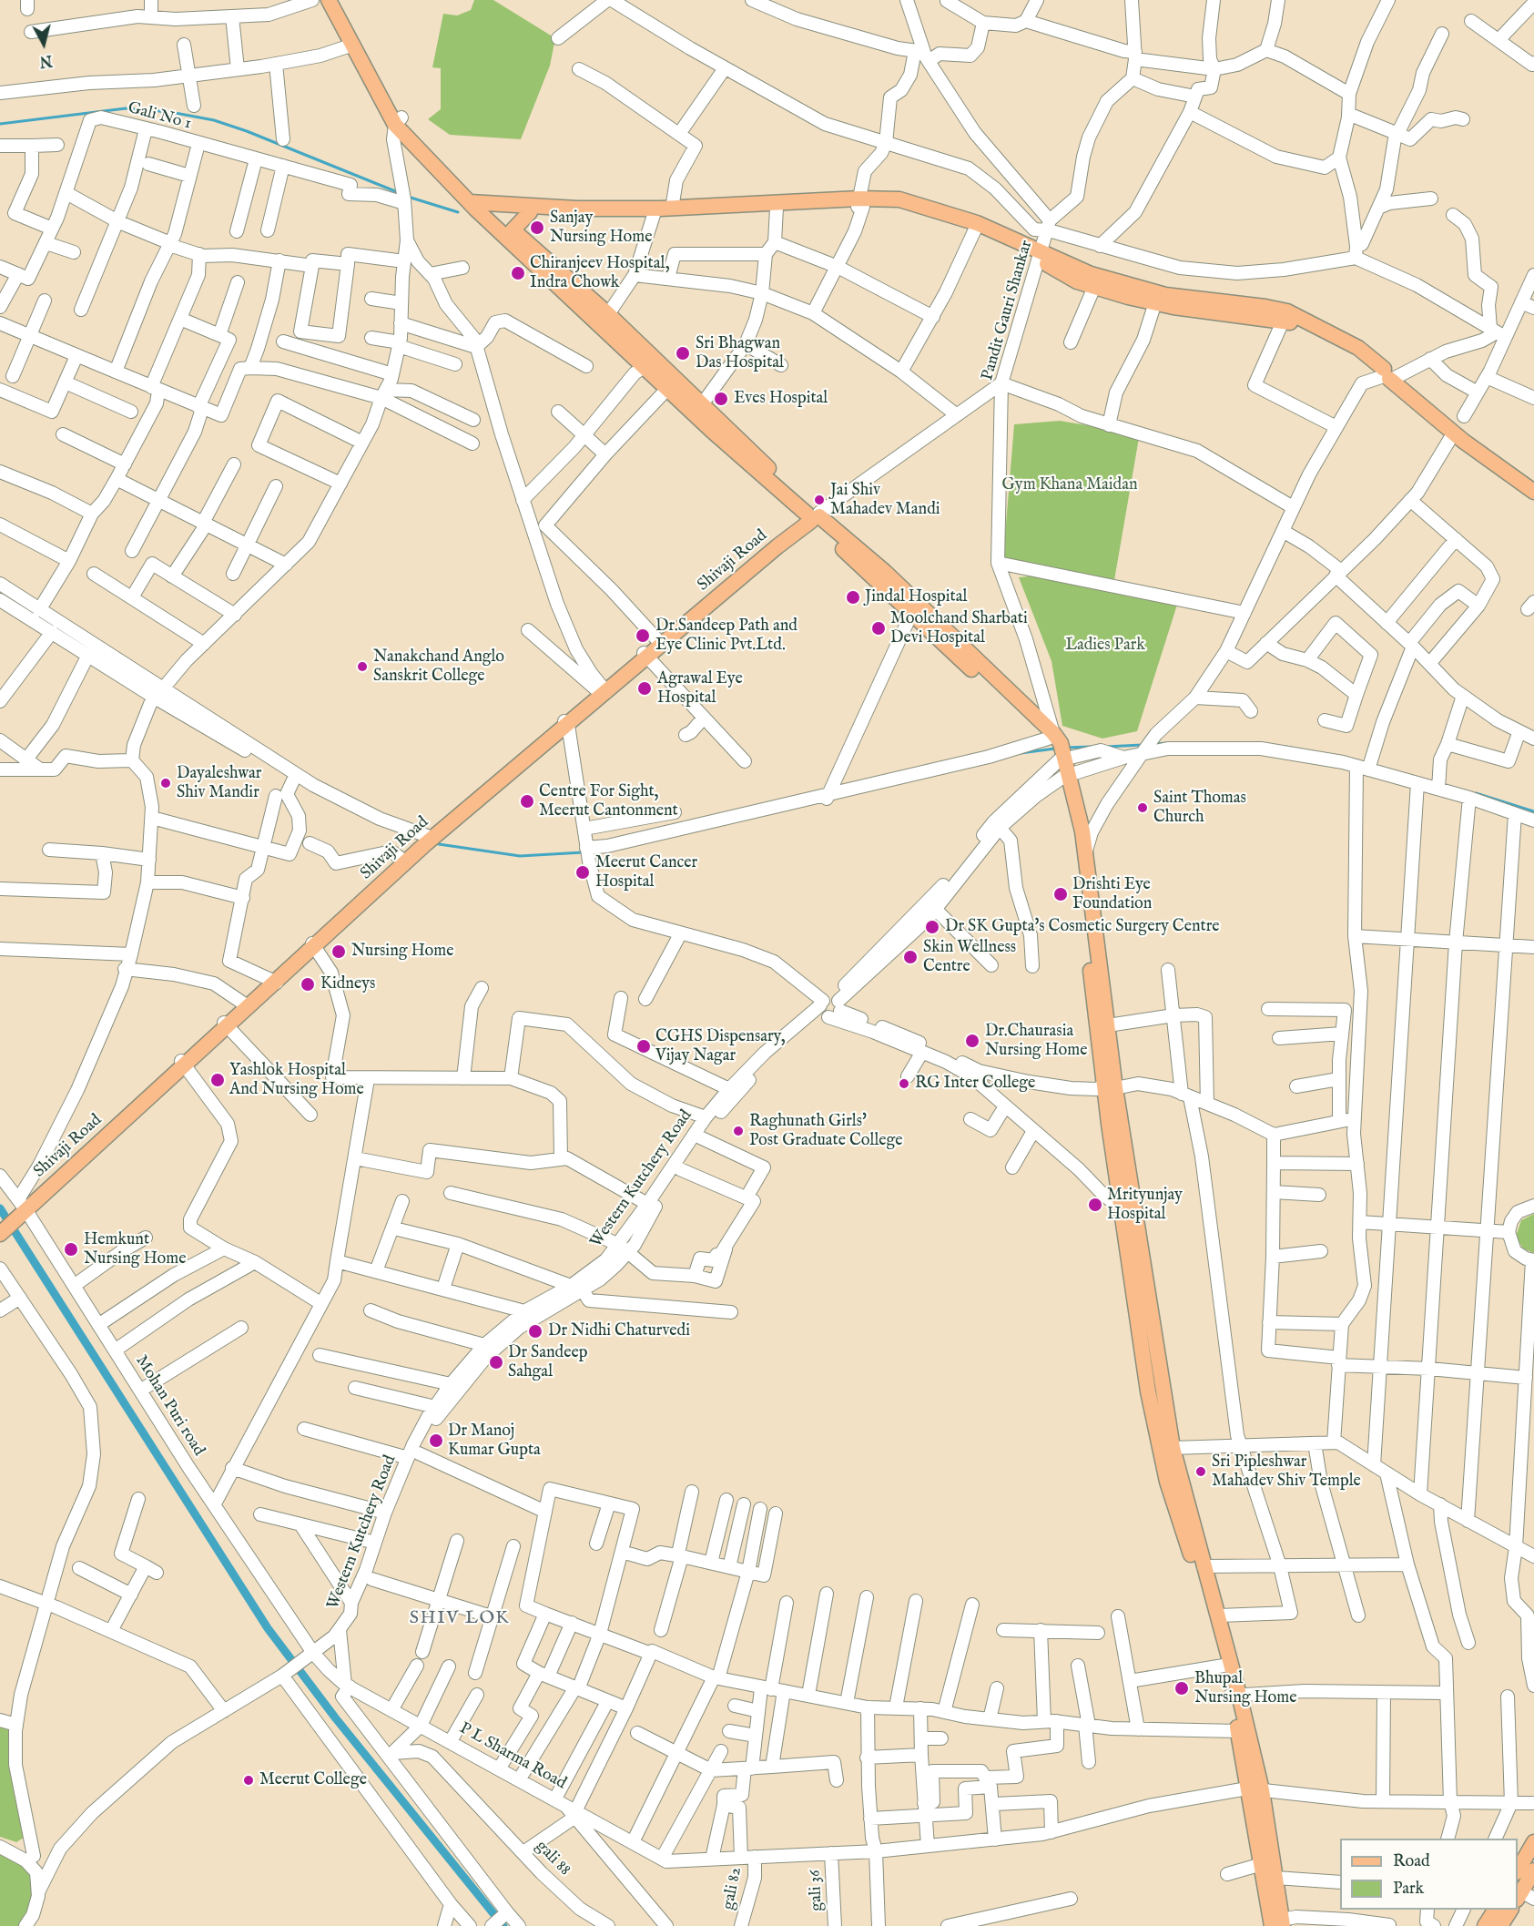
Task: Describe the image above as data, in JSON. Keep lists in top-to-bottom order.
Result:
{
  "streets": {
    "main road": ["Shivaji Road"],
    "street": [
      "Gali No 1",
      "Pandit Gauri Shankar",
      "Western Kutchery Road",
      "Mohan Puri road",
      "P L Sharma Road",
      "gali 88",
      "gali 82",
      "gali 36"
    ]
  },
  "crossings": [
    ["Shivaji Road", "Mohan Puri road"],
    ["Western Kutchery Road", "Mohan Puri road"],
    ["Western Kutchery Road", "P L Sharma Road"],
    ["Mohan Puri road", "P L Sharma Road"],
    ["P L Sharma Road", "gali 88"]
  ],
  "districts": ["SHIV LOK"],
  "parks": ["Gym Khana Maidan", "Ladies Park"],
  "places": [
    "Sanjay Nursing Home",
    "Chiranjeev Hospital, Indra Chowk",
    "Sri Bhagwan Das Hospital",
    "Eves Hospital",
    "Jai Shiv Mahadev Mandi",
    "Jindal Hospital",
    "Moolchand Sharbati Devi Hospital",
    "Dr.Sandeep Path and Eye Clinic Pvt.Ltd.",
    "Nanakchand Anglo Sanskrit College",
    "Agrawal Eye Hospital",
    "Dayaleshwar Shiv Mandir",
    "Centre For Sight, Meerut Cantonment",
    "Saint Thomas Church",
    "Meerut Cancer Hospital",
    "Drishti Eye Foundation",
    "Dr SK Gupta's Cosmetic Surgery Centre",
    "Nursing Home",
    "Skin Wellness Centre",
    "Kidneys",
    "Dr.Chaurasia Nursing Home",
    "CGHS Dispensary, Vijay Nagar",
    "Yashlok Hospital And Nursing Home",
    "RG Inter College",
    "Raghunath Girls' Post Graduate College",
    "Mrityunjay Hospital",
    "Hemkunt Nursing Home",
    "Dr Nidhi Chaturvedi",
    "Dr Sandeep Sahgal",
    "Dr Manoj Kumar Gupta",
    "Sri Pipleshwar Mahadev Shiv Temple",
    "Bhupal Nursing Home",
    "Meerut College"
  ],
  "legend": ["Road", "Park"],
  "north": "bottom"
}
